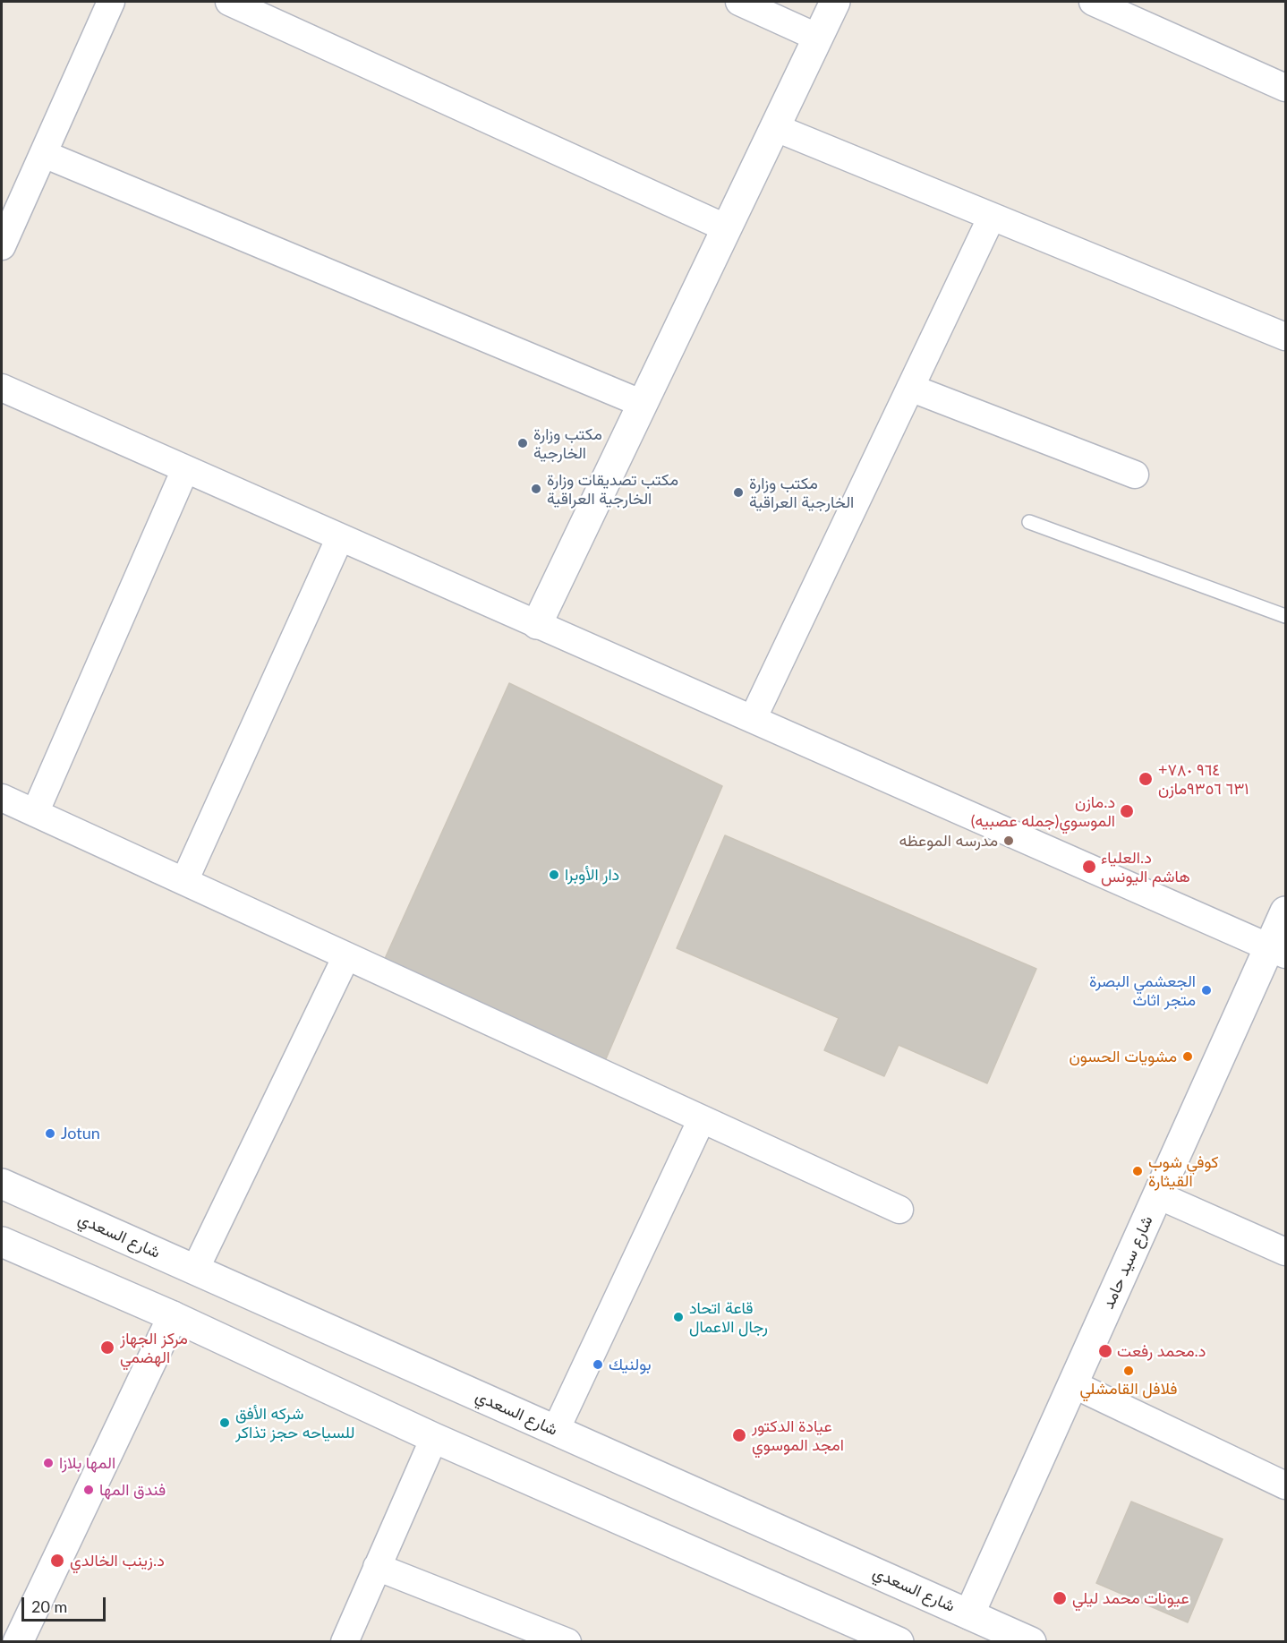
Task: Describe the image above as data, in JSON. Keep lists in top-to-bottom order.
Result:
{
  "streets": {
    "main road": ["شارع السعدي", "شارع سيد حامد"]
  },
  "crossings": [
    ["شارع السعدي", "شارع سيد حامد"]
  ],
  "places": [
    "مكتب وزارة الخارجية",
    "مكتب تصديقات وزارة الخارجية العراقية",
    "مكتب وزارة الخارجية العراقية",
    "+٩٦٤ ٧٨٠ ٦٣١ ٩٣٥٦مازن",
    "د.مازن الموسوي(جمله عصبيه)",
    "مدرسه الموعظه",
    "د.العلياء هاشم اليونس",
    "دار الأوبرا",
    "الجعشمي البصرة متجر اثاث",
    "مشويات الحسون",
    "Jotun",
    "كوفي شوب القيثارة",
    "قاعة اتحاد رجال الاعمال",
    "مركز الجهاز الهضمي",
    "د.محمد رفعت",
    "بولنيك",
    "فلافل القامشلي",
    "شركه الأفق للسياحه حجز تذاكر",
    "عيادة الدكتور امجد الموسوي",
    "المها بلازا",
    "فندق المها",
    "د.زينب الخالدي",
    "عيونات محمد ليلي"
  ],
  "scale_bar": "20 m"
}
